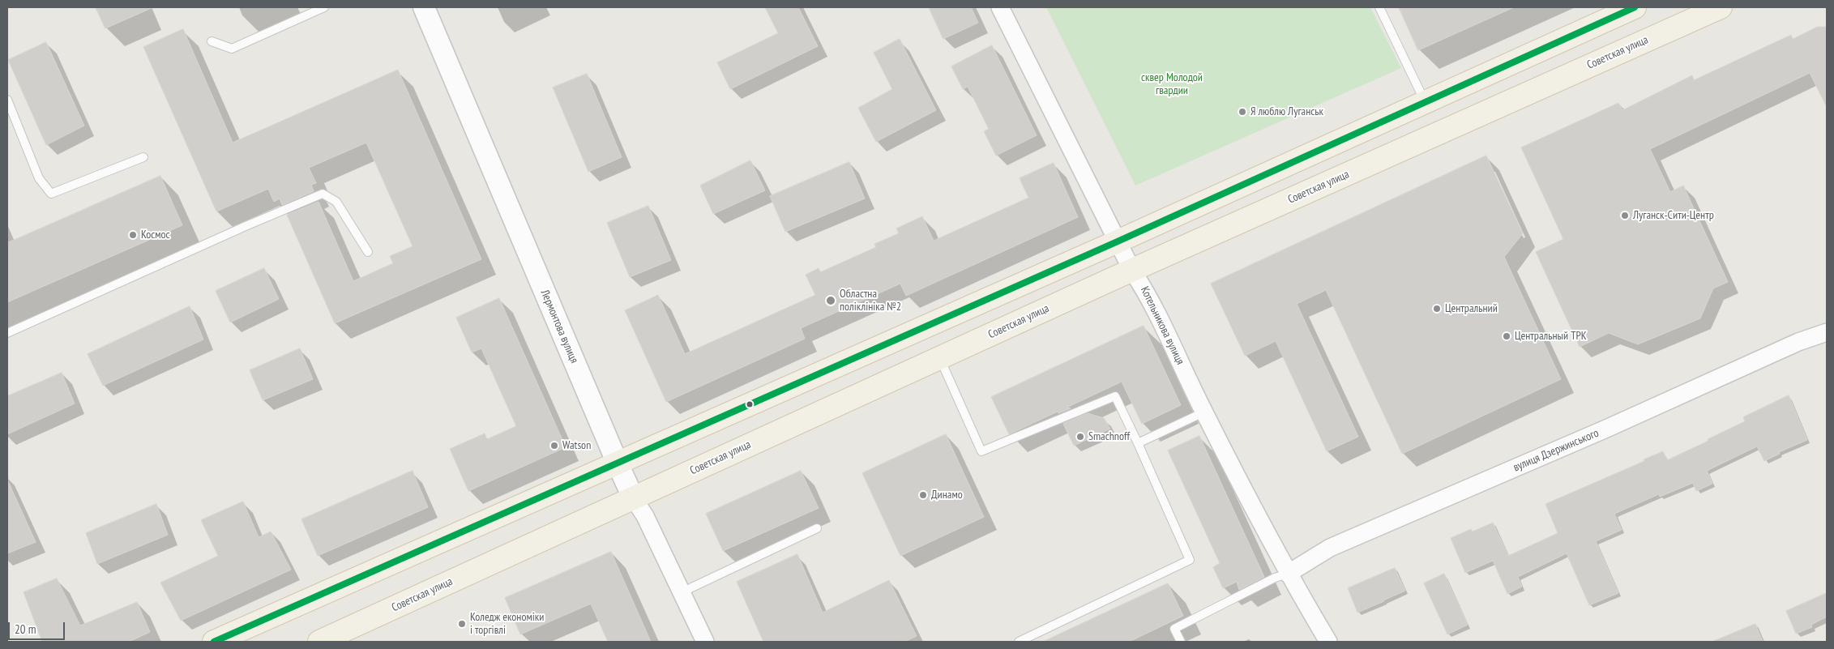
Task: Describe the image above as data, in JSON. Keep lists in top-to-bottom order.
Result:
{
  "streets": {
    "main road": ["Советская улица"],
    "street": ["Котельникова вулиця", "Лермонтова вулиця", "вулиця Дзержинського"]
  },
  "crossings": [
    ["Советская улица", "Котельникова вулиця"],
    ["Советская улица", "Лермонтова вулиця"],
    ["Котельникова вулиця", "вулиця Дзержинського"]
  ],
  "parks": ["сквер Молодой гвардии"],
  "places": [
    "Я люблю Луганськ",
    "Луганск-Сити-Центр",
    "Космос",
    "Областна поліклініка №2",
    "Центральний",
    "Центральный ТРК",
    "Smachnoff",
    "Watson",
    "Динамо",
    "Коледж економіки і торгівлі"
  ],
  "scale_bar": "20 m"
}
